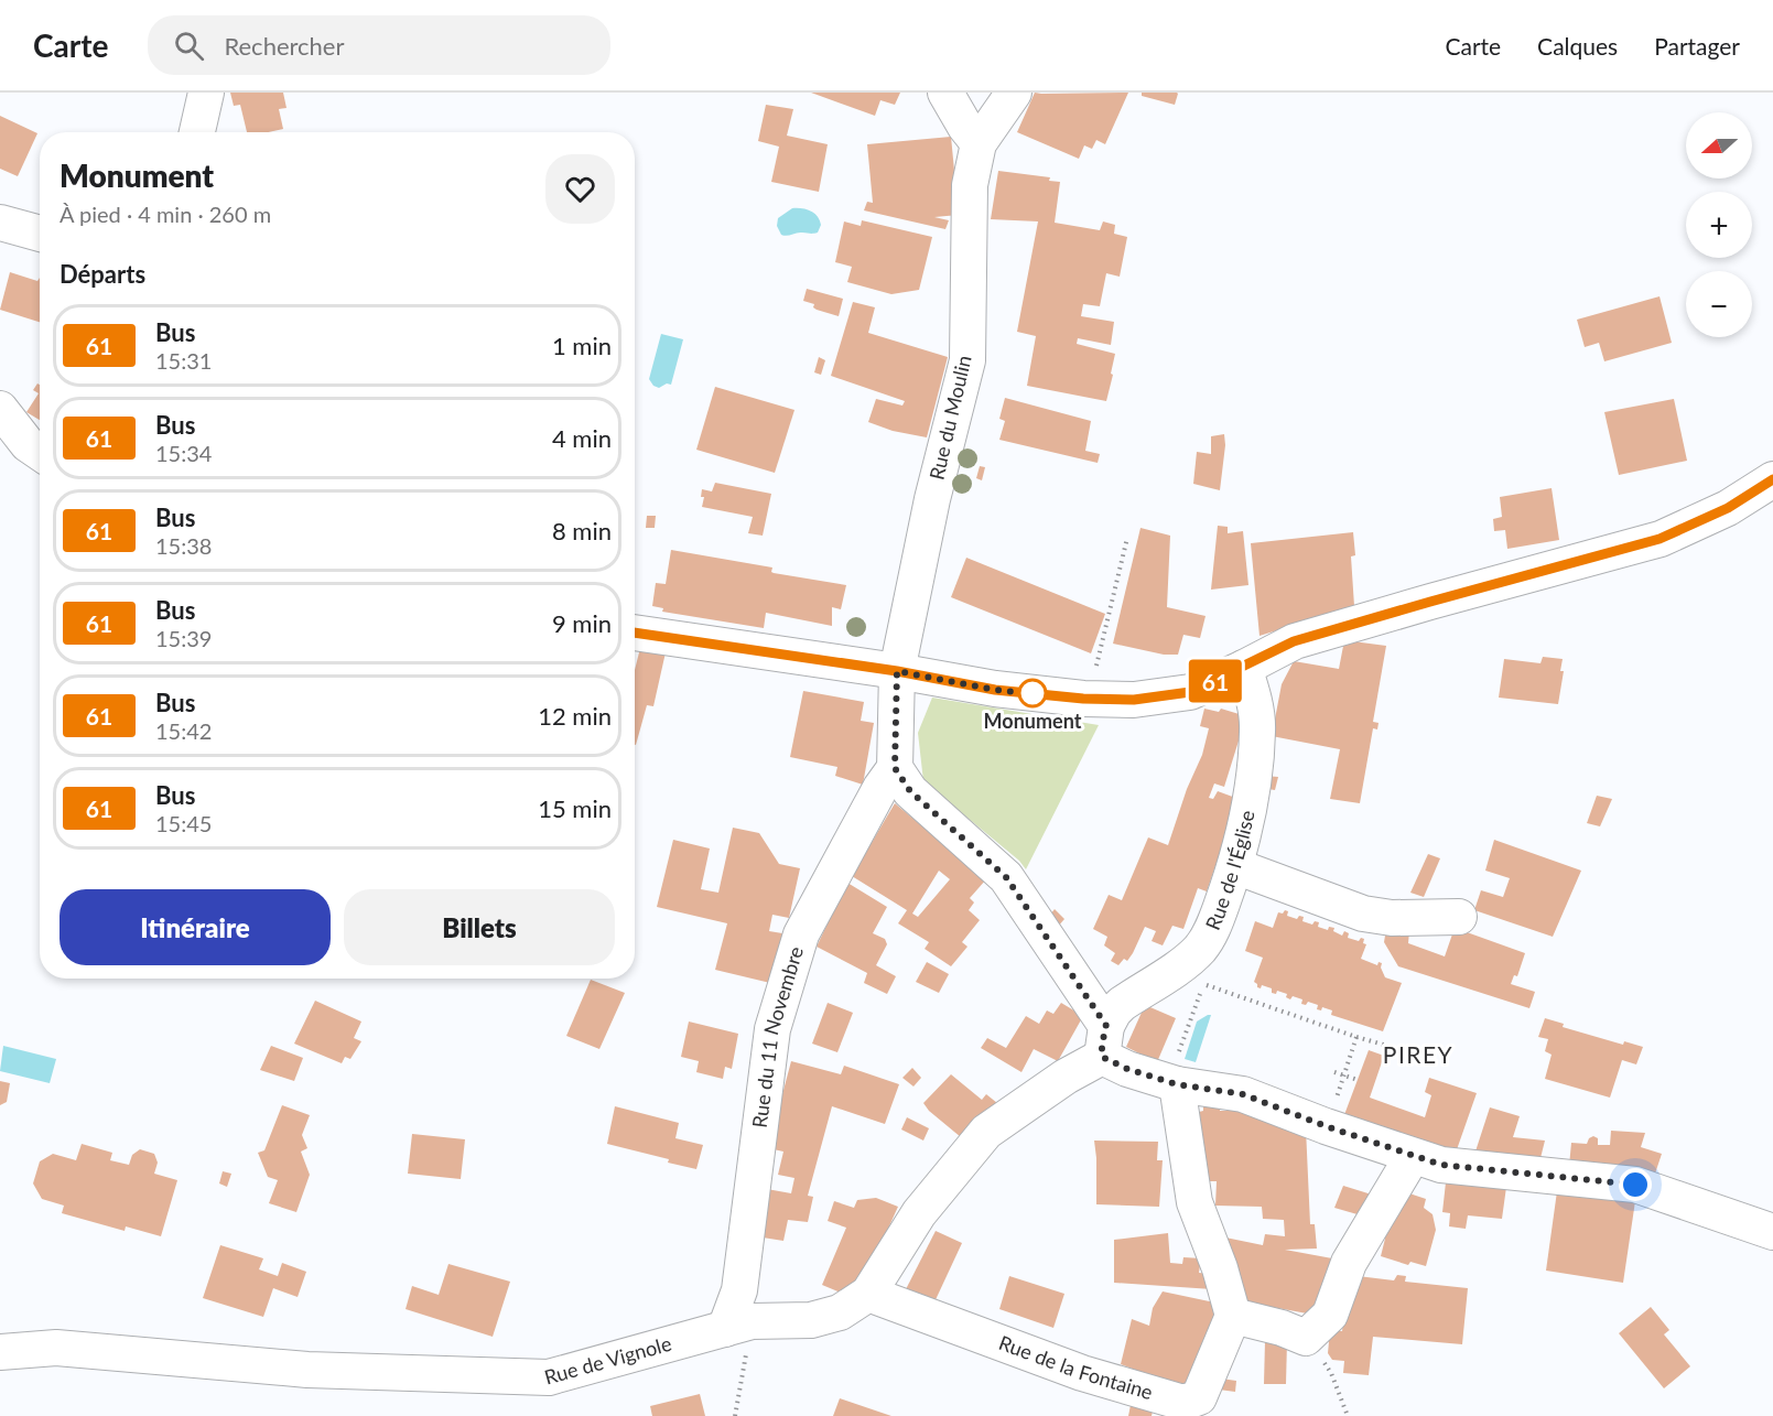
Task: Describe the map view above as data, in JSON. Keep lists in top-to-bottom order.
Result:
{
  "streets": {
    "street": [
      "Rue du Moulin",
      "Rue de l'Église",
      "Rue du 11 Novembre",
      "Rue de Vignole",
      "Rue de la Fontaine"
    ]
  },
  "crossings": [
    ["Rue du Moulin", "Rue du 11 Novembre"],
    ["Rue de l'Église", "Rue de Vignole"],
    ["Rue du 11 Novembre", "Rue de Vignole"],
    ["Rue de Vignole", "Rue de la Fontaine"]
  ],
  "districts": ["PIREY"],
  "places": ["Monument"],
  "lines": ["bus line 61"],
  "north": "left",
  "page": {
    "header": "Carte",
    "search": "Rechercher",
    "nav": ["Carte", "Calques", "Partager"],
    "on_map": "61",
    "map_buttons": ["+", "−"],
    "heading": [
      ["Monument", "À pied · 4 min · 260 m"],
      "Départs"
    ],
    "list": [
      {
        "mark": "61",
        "name": "Bus",
        "note": "15:31",
        "value": "1 min"
      },
      {
        "mark": "61",
        "name": "Bus",
        "note": "15:34",
        "value": "4 min"
      },
      {
        "mark": "61",
        "name": "Bus",
        "note": "15:38",
        "value": "8 min"
      },
      {
        "mark": "61",
        "name": "Bus",
        "note": "15:39",
        "value": "9 min"
      },
      {
        "mark": "61",
        "name": "Bus",
        "note": "15:42",
        "value": "12 min"
      },
      {
        "mark": "61",
        "name": "Bus",
        "note": "15:45",
        "value": "15 min"
      }
    ],
    "buttons": ["Itinéraire", "Billets"]
  }
}
